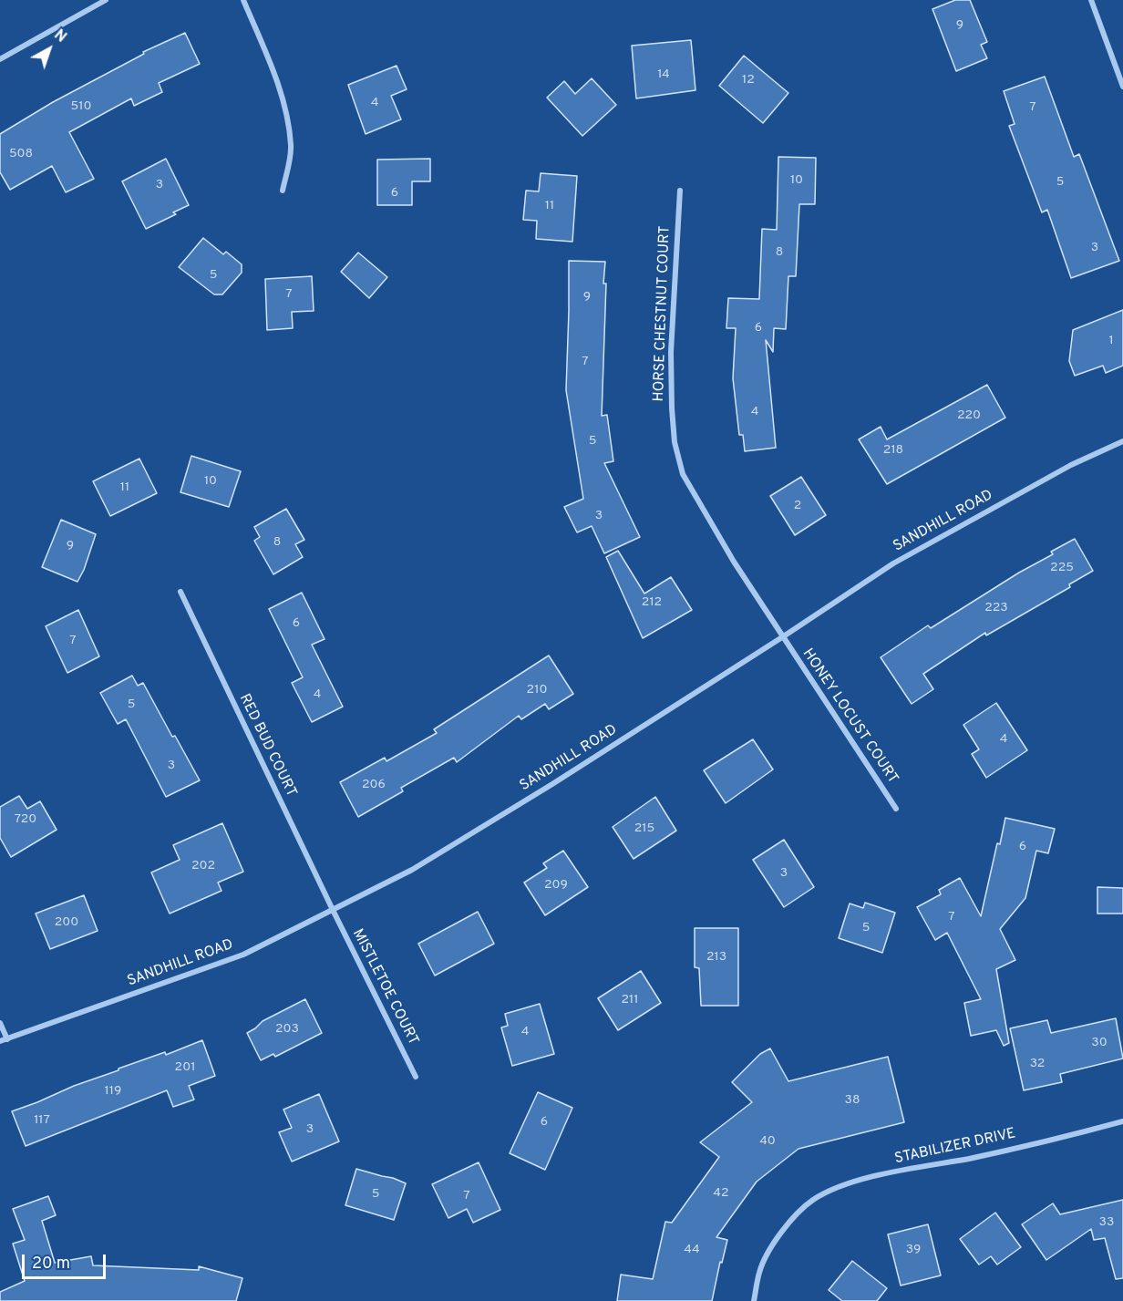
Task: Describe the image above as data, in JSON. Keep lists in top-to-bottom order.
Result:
{
  "streets": {
    "street": [
      "HORSE CHESTNUT COURT",
      "SANDHILL ROAD",
      "HONEY LOCUST COURT",
      "RED BUD COURT",
      "MISTLETOE COURT",
      "STABILIZER DRIVE"
    ]
  },
  "crossings": [
    ["HORSE CHESTNUT COURT", "SANDHILL ROAD"],
    ["HORSE CHESTNUT COURT", "HONEY LOCUST COURT"],
    ["SANDHILL ROAD", "HONEY LOCUST COURT"],
    ["SANDHILL ROAD", "RED BUD COURT"],
    ["SANDHILL ROAD", "MISTLETOE COURT"],
    ["RED BUD COURT", "MISTLETOE COURT"]
  ],
  "house_numbers": [
    "9",
    "14",
    "12",
    "4",
    "510",
    "7",
    "508",
    "10",
    "5",
    "3",
    "6",
    "11",
    "3",
    "8",
    "5",
    "7",
    "9",
    "6",
    "1",
    "7",
    "4",
    "220",
    "5",
    "218",
    "10",
    "11",
    "2",
    "3",
    "8",
    "9",
    "225",
    "212",
    "223",
    "6",
    "7",
    "210",
    "4",
    "5",
    "4",
    "3",
    "206",
    "720",
    "215",
    "6",
    "202",
    "3",
    "209",
    "7",
    "200",
    "5",
    "213",
    "211",
    "203",
    "4",
    "30",
    "32",
    "201",
    "119",
    "38",
    "117",
    "6",
    "3",
    "40",
    "42",
    "5",
    "7",
    "33",
    "44",
    "39"
  ],
  "scale_bar": "20 m",
  "north": "top right"
}
